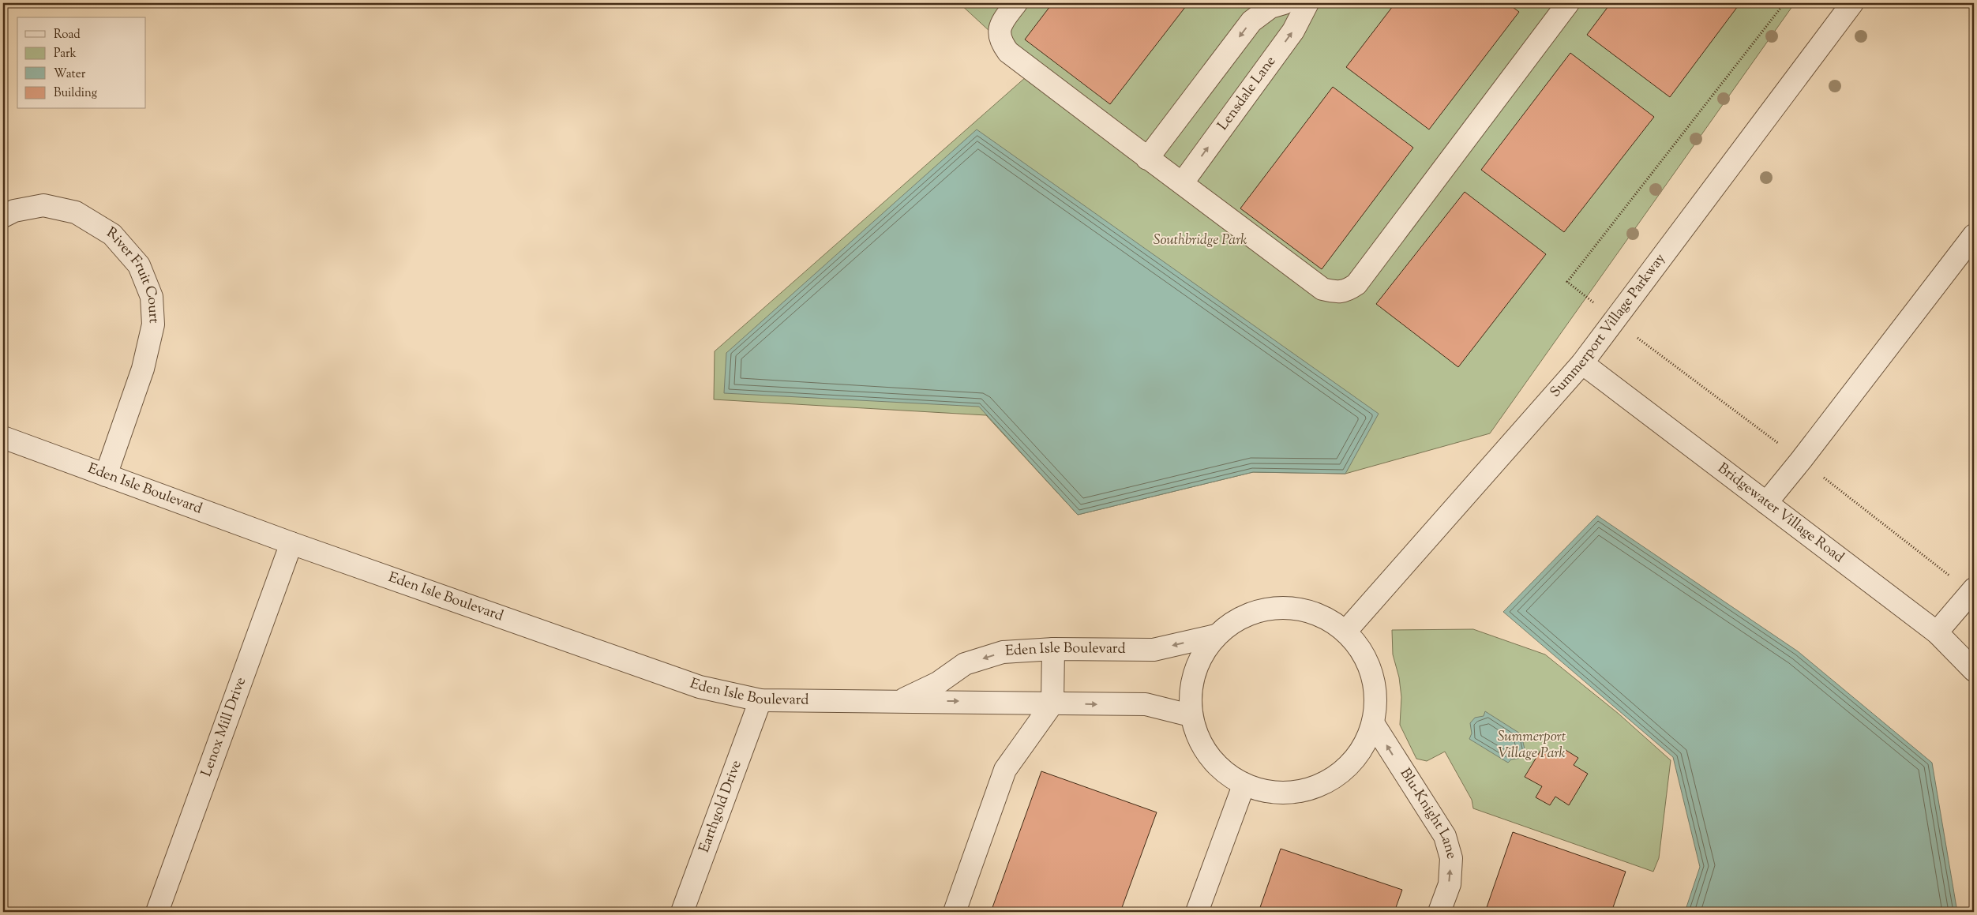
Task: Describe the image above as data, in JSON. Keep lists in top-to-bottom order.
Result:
{
  "streets": {
    "street": [
      "Lensdale Lane",
      "River Fruit Court",
      "Summerport Village Parkway",
      "Eden Isle Boulevard",
      "Bridgewater Village Road",
      "Lenox Mill Drive",
      "Earthgold Drive",
      "Blu-Knight Lane"
    ]
  },
  "crossings": [
    ["River Fruit Court", "Eden Isle Boulevard"],
    ["Summerport Village Parkway", "Bridgewater Village Road"],
    ["Eden Isle Boulevard", "Lenox Mill Drive"],
    ["Eden Isle Boulevard", "Earthgold Drive"]
  ],
  "one_way": ["Blu-Knight Lane"],
  "parks": ["Southbridge Park", "Summerport Village Park"],
  "legend": [
    "Road",
    "Park",
    "Water",
    "Building"
  ]
}
